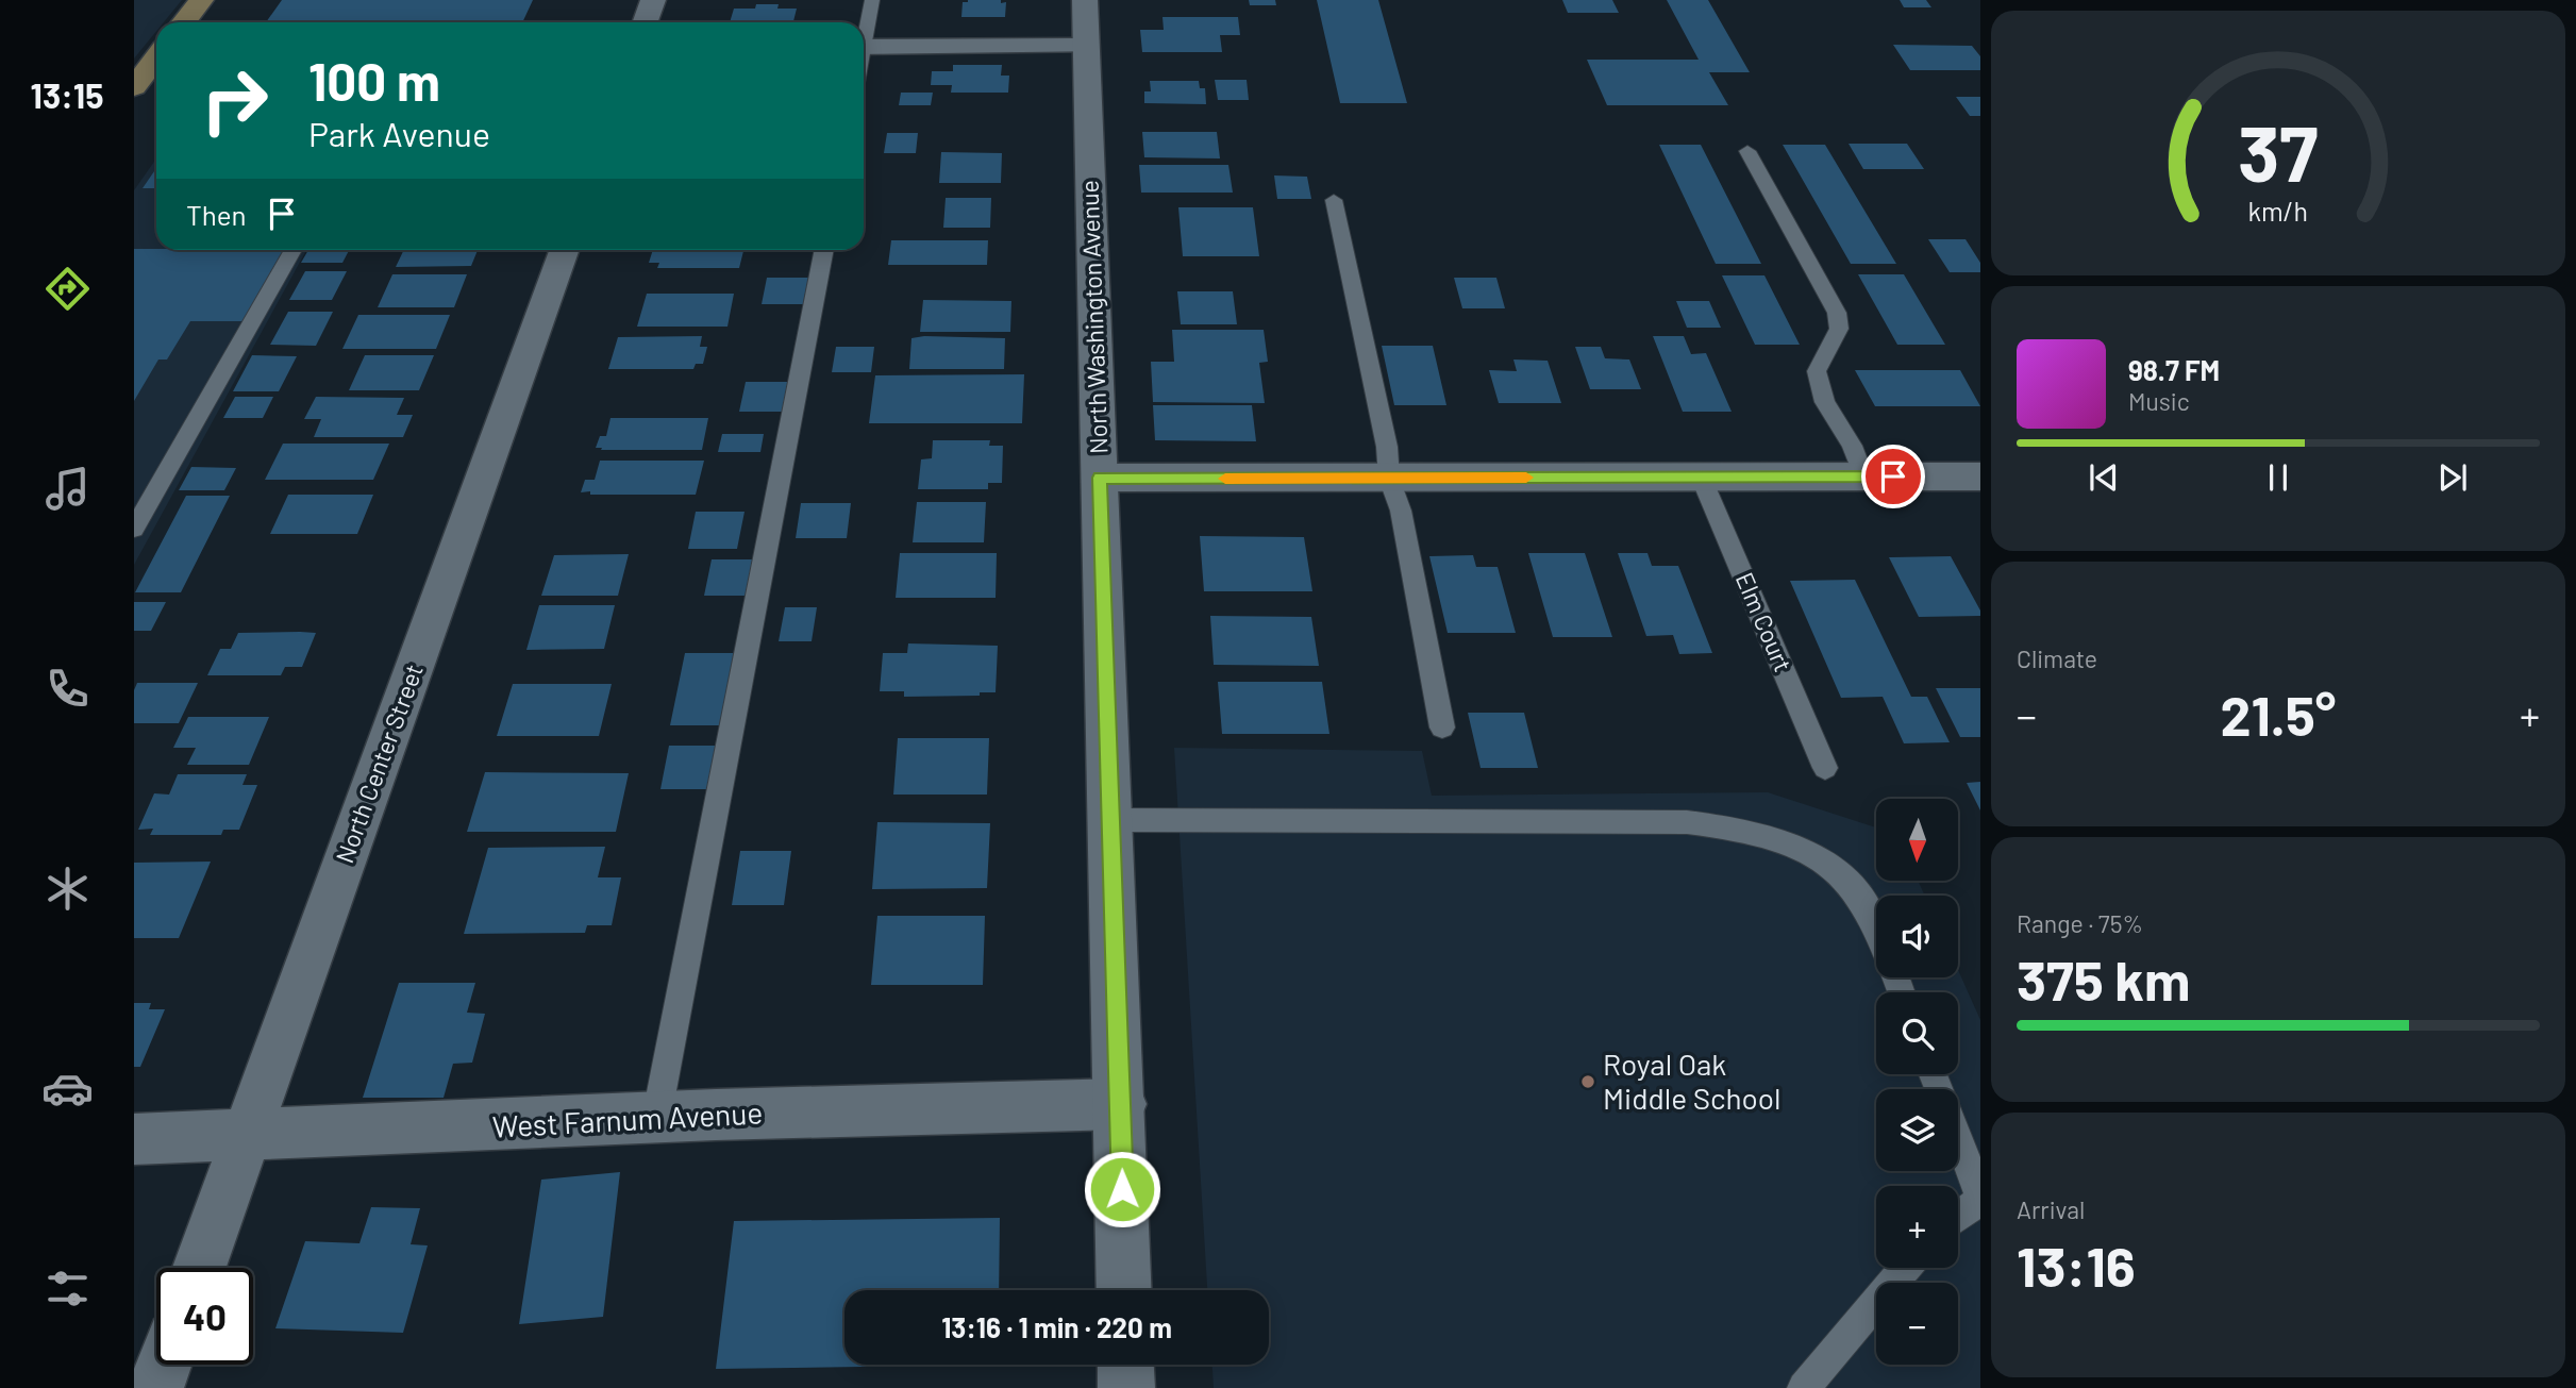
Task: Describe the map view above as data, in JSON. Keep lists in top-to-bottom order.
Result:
{
  "streets": {
    "street": ["North Washington Avenue", "North Center Street", "West Farnum Avenue"],
    "lane": ["Elm Court"]
  },
  "crossings": [
    ["North Washington Avenue", "West Farnum Avenue"],
    ["North Center Street", "West Farnum Avenue"]
  ],
  "places": ["Royal Oak Middle School"],
  "north": "bottom",
  "page": {
    "tabs": "13:15",
    "turn": ["100 m", "Park Avenue"],
    "then": "Then",
    "song": ["98.7 FM", "Music"],
    "tile": [
      "Climate",
      ["Range · 75%", "375 km"],
      ["Arrival", "13:16"]
    ],
    "heat": ["−", "21.5°", "+"],
    "map_buttons": ["+", "−"],
    "limit": "40",
    "trip": "13:16 · 1 min · 220 m",
    "gauge": ["37", "km/h"]
  }
}
